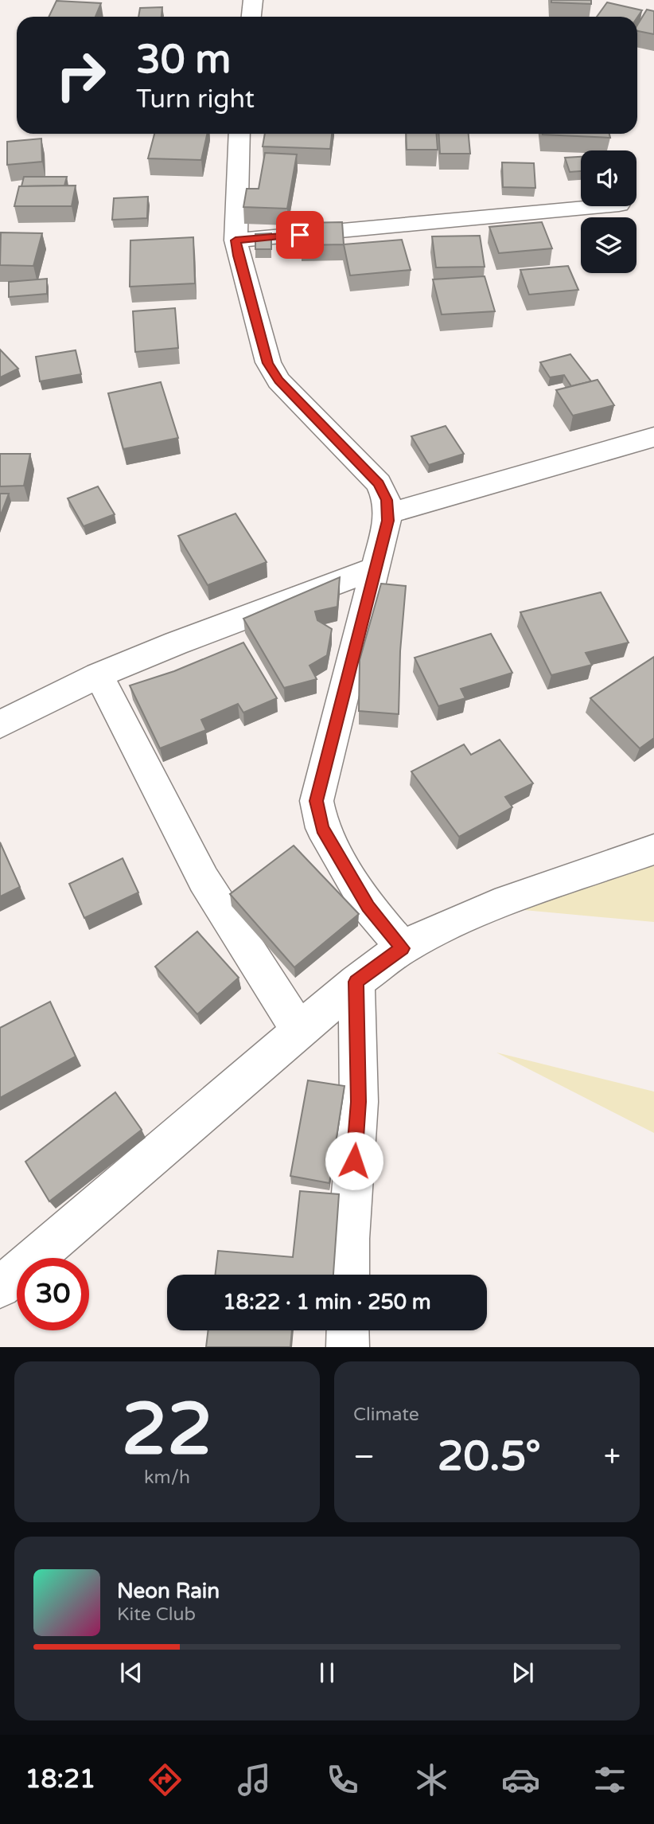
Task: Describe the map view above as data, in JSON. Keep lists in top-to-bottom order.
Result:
{
  "page": {
    "turn": ["30 m", "Turn right"],
    "limit": "30",
    "trip": "18:22 · 1 min · 250 m",
    "tile": [
      ["22", "km/h"],
      "Climate"
    ],
    "heat": ["−", "20.5°", "+"],
    "song": ["Neon Rain", "Kite Club"],
    "tabs": "18:21"
  }
}
